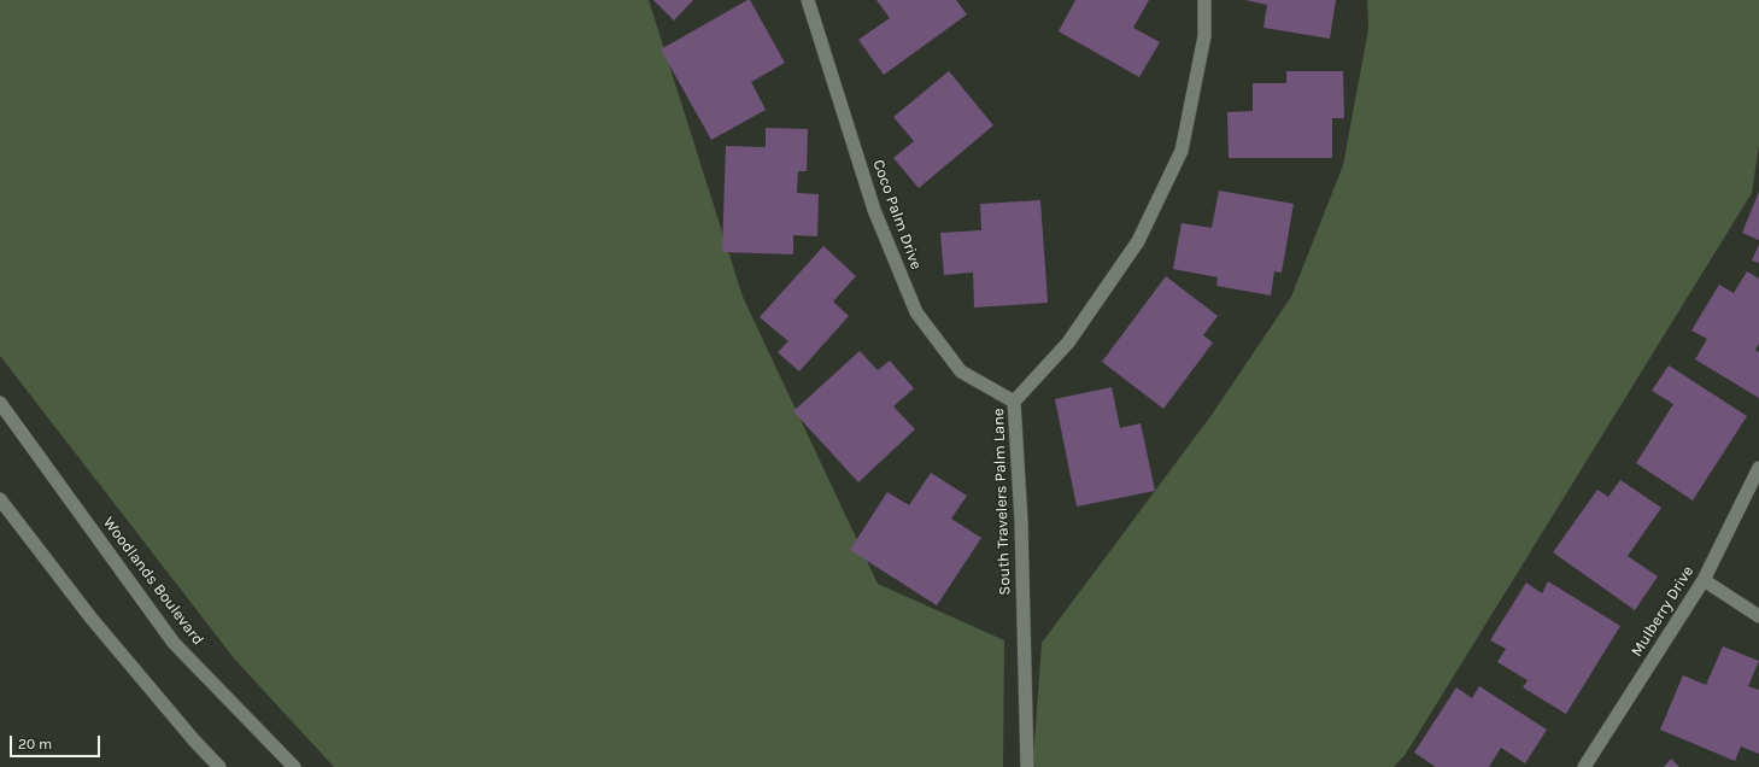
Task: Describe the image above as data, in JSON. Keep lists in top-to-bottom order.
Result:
{
  "streets": {
    "street": [
      "Coco Palm Drive",
      "South Travelers Palm Lane",
      "Woodlands Boulevard",
      "Mulberry Drive"
    ]
  },
  "crossings": [
    ["Coco Palm Drive", "South Travelers Palm Lane"]
  ],
  "scale_bar": "20 m"
}
